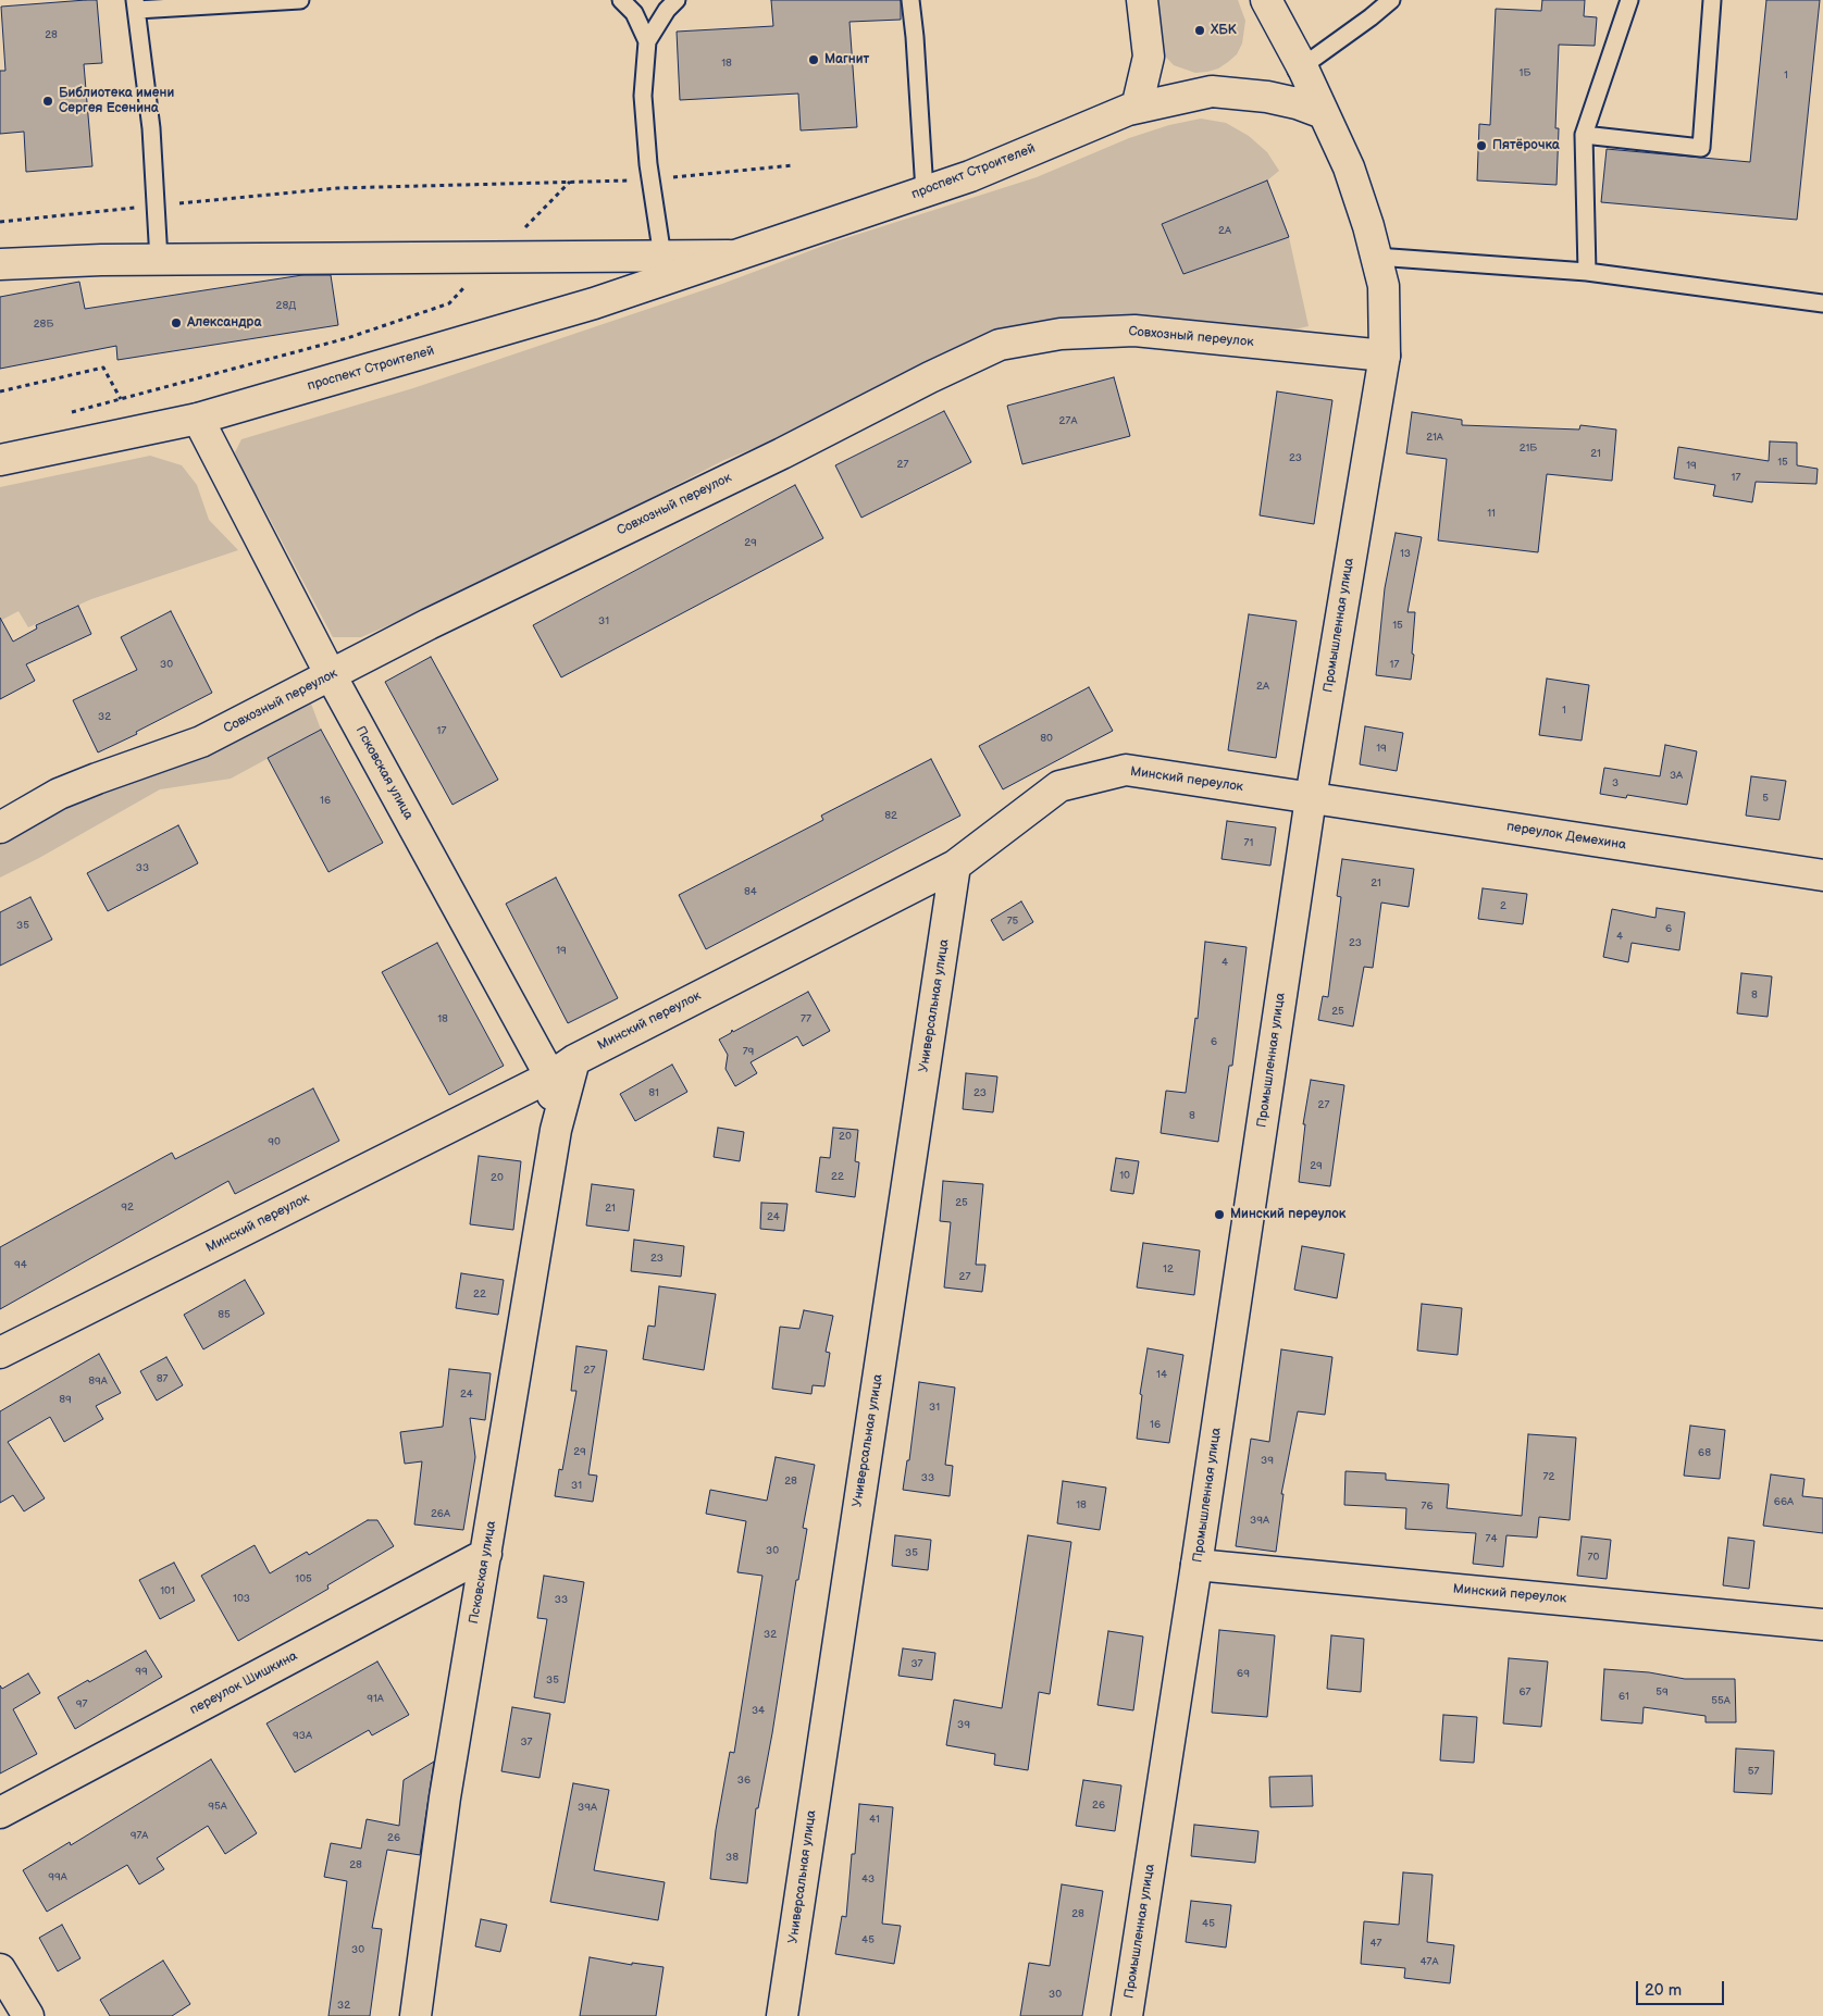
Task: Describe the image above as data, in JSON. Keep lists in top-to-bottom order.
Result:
{
  "streets": {
    "street": [
      "проспект Строителей",
      "Совхозный переулок",
      "Промышленная улица",
      "Псковская улица",
      "Минский переулок",
      "переулок Демехина",
      "Универсальная улица",
      "переулок Шишкина"
    ]
  },
  "crossings": [
    ["проспект Строителей", "Промышленная улица"],
    ["проспект Строителей", "Псковская улица"],
    ["Совхозный переулок", "Промышленная улица"],
    ["Совхозный переулок", "Псковская улица"],
    ["Промышленная улица", "Минский переулок"],
    ["Промышленная улица", "переулок Демехина"],
    ["Псковская улица", "Минский переулок"],
    ["Псковская улица", "переулок Шишкина"],
    ["Минский переулок", "переулок Демехина"],
    ["Минский переулок", "Универсальная улица"]
  ],
  "places": [
    "ХБК",
    "Магнит",
    "Библиотека имени Сергея Есенина",
    "Пятёрочка",
    "Александра",
    "Минский переулок"
  ],
  "house_numbers": [
    "28",
    "18",
    "1Б",
    "1",
    "2А",
    "28Д",
    "28Б",
    "27А",
    "21А",
    "21Б",
    "21",
    "23",
    "15",
    "27",
    "19",
    "17",
    "11",
    "29",
    "13",
    "31",
    "15",
    "30",
    "17",
    "2А",
    "1",
    "32",
    "17",
    "80",
    "19",
    "3А",
    "3",
    "5",
    "16",
    "82",
    "71",
    "33",
    "21",
    "84",
    "2",
    "75",
    "35",
    "6",
    "4",
    "23",
    "19",
    "4",
    "8",
    "25",
    "18",
    "77",
    "6",
    "79",
    "81",
    "23",
    "27",
    "8",
    "20",
    "90",
    "29",
    "10",
    "22",
    "20",
    "25",
    "92",
    "21",
    "24",
    "23",
    "94",
    "12",
    "27",
    "22",
    "85",
    "27",
    "14",
    "87",
    "89А",
    "24",
    "89",
    "31",
    "16",
    "29",
    "68",
    "39",
    "72",
    "33",
    "28",
    "31",
    "66А",
    "18",
    "76",
    "26А",
    "39А",
    "74",
    "30",
    "35",
    "70",
    "105",
    "101",
    "103",
    "33",
    "32",
    "37",
    "99",
    "69",
    "35",
    "67",
    "59",
    "61",
    "91А",
    "55А",
    "97",
    "34",
    "39",
    "93А",
    "37",
    "57",
    "36",
    "26",
    "95А",
    "39А",
    "41",
    "97А",
    "26",
    "38",
    "28",
    "99А",
    "43",
    "28",
    "45",
    "45",
    "47",
    "30",
    "47А",
    "30",
    "32"
  ],
  "scale_bar": "20 m"
}
